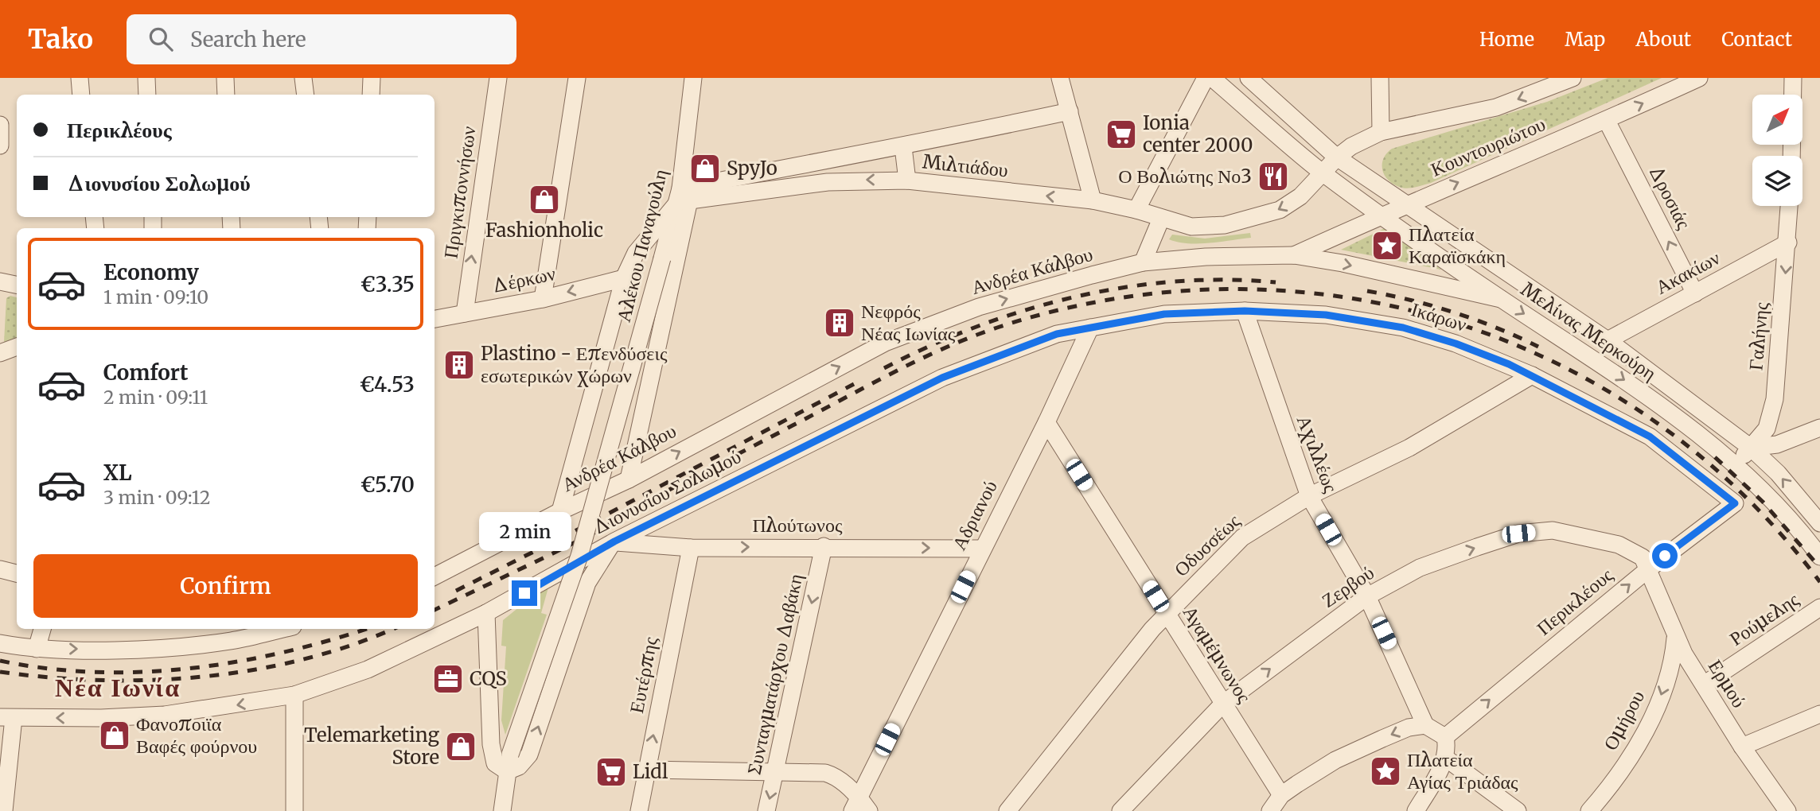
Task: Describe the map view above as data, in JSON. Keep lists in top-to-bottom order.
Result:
{
  "streets": {
    "street": [
      "Κουντουριώτου",
      "Μιλτιάδου",
      "Πριγκιποννήσων",
      "Δροσιάς",
      "Αλέκου Παναγούλη",
      "Ανδρέα Κάλβου",
      "Ακακίων",
      "Δέρκων",
      "Ικάρων",
      "Μελίνας Μερκούρη",
      "Γαλήνης",
      "Αχιλλέως",
      "Διονυσίου Σολωμού",
      "Αδριανού",
      "Πλούτωνος",
      "Οδυσσέως",
      "Ζερβού",
      "Περικλέους",
      "Ρούμελης",
      "Αγαμέμνωνος",
      "Συνταγματάρχου Δαβάκη",
      "Ευτέρπης",
      "Ερμού",
      "Ομήρου"
    ]
  },
  "crossings": [
    ["Κουντουριώτου", "Μιλτιάδου"],
    ["Κουντουριώτου", "Δροσιάς"],
    ["Κουντουριώτου", "Ανδρέα Κάλβου"],
    ["Κουντουριώτου", "Μελίνας Μερκούρη"],
    ["Μιλτιάδου", "Αλέκου Παναγούλη"],
    ["Μιλτιάδου", "Μελίνας Μερκούρη"],
    ["Πριγκιποννήσων", "Δέρκων"],
    ["Δροσιάς", "Ακακίων"],
    ["Ανδρέα Κάλβου", "Μελίνας Μερκούρη"],
    ["Ακακίων", "Μελίνας Μερκούρη"],
    ["Ακακίων", "Γαλήνης"],
    ["Ικάρων", "Αχιλλέως"],
    ["Ικάρων", "Διονυσίου Σολωμού"],
    ["Ικάρων", "Αδριανού"],
    ["Ικάρων", "Οδυσσέως"],
    ["Ικάρων", "Περικλέους"],
    ["Μελίνας Μερκούρη", "Γαλήνης"],
    ["Αχιλλέως", "Οδυσσέως"],
    ["Αχιλλέως", "Ζερβού"],
    ["Διονυσίου Σολωμού", "Αδριανού"],
    ["Διονυσίου Σολωμού", "Πλούτωνος"],
    ["Αδριανού", "Πλούτωνος"],
    ["Αδριανού", "Αγαμέμνωνος"],
    ["Πλούτωνος", "Συνταγματάρχου Δαβάκη"],
    ["Πλούτωνος", "Ευτέρπης"],
    ["Οδυσσέως", "Αγαμέμνωνος"],
    ["Ζερβού", "Περικλέους"],
    ["Ζερβού", "Αγαμέμνωνος"],
    ["Ζερβού", "Ερμού"],
    ["Περικλέους", "Ερμού"],
    ["Ρούμελης", "Ερμού"],
    ["Ερμού", "Ομήρου"]
  ],
  "one_way": [
    "Δροσιάς",
    "Ανδρέα Κάλβου",
    "Δέρκων",
    "Γαλήνης",
    "Πλούτωνος",
    "Περικλέους",
    "Συνταγματάρχου Δαβάκη",
    "Ομήρου"
  ],
  "districts": ["Νέα Ιωνία"],
  "places": {
    "supermarket": ["Ionia center 2000", "Lidl"],
    "shop": [
      "SpyJo",
      "Fashionholic",
      "Φανοποιϊα Βαφές φούρνου",
      "Telemarketing Store"
    ],
    "restaurant": ["Ο Βολιώτης Νο3"],
    "place": ["Πλατεία Καραϊσκάκη", "Πλατεία Αγίας Τριάδας"],
    "building": ["Νεφρός Νέας Ιωνίας", "Plastino - Επενδύσεις εσωτερικών χώρων"],
    "office": ["CQS"]
  },
  "north": "top right",
  "page": {
    "header": "Tako",
    "search": "Search here",
    "nav": [
      "Home",
      "Map",
      "About",
      "Contact"
    ],
    "banner": ["Περικλέους", "Διονυσίου Σολωμού"],
    "list": [
      {
        "name": "Economy",
        "note": "1 min · 09:10",
        "value": "€3.35"
      },
      {
        "name": "Comfort",
        "note": "2 min · 09:11",
        "value": "€4.53"
      },
      {
        "name": "XL",
        "note": "3 min · 09:12",
        "value": "€5.70"
      }
    ],
    "bubble": "2 min",
    "buttons": "Confirm"
  }
}
